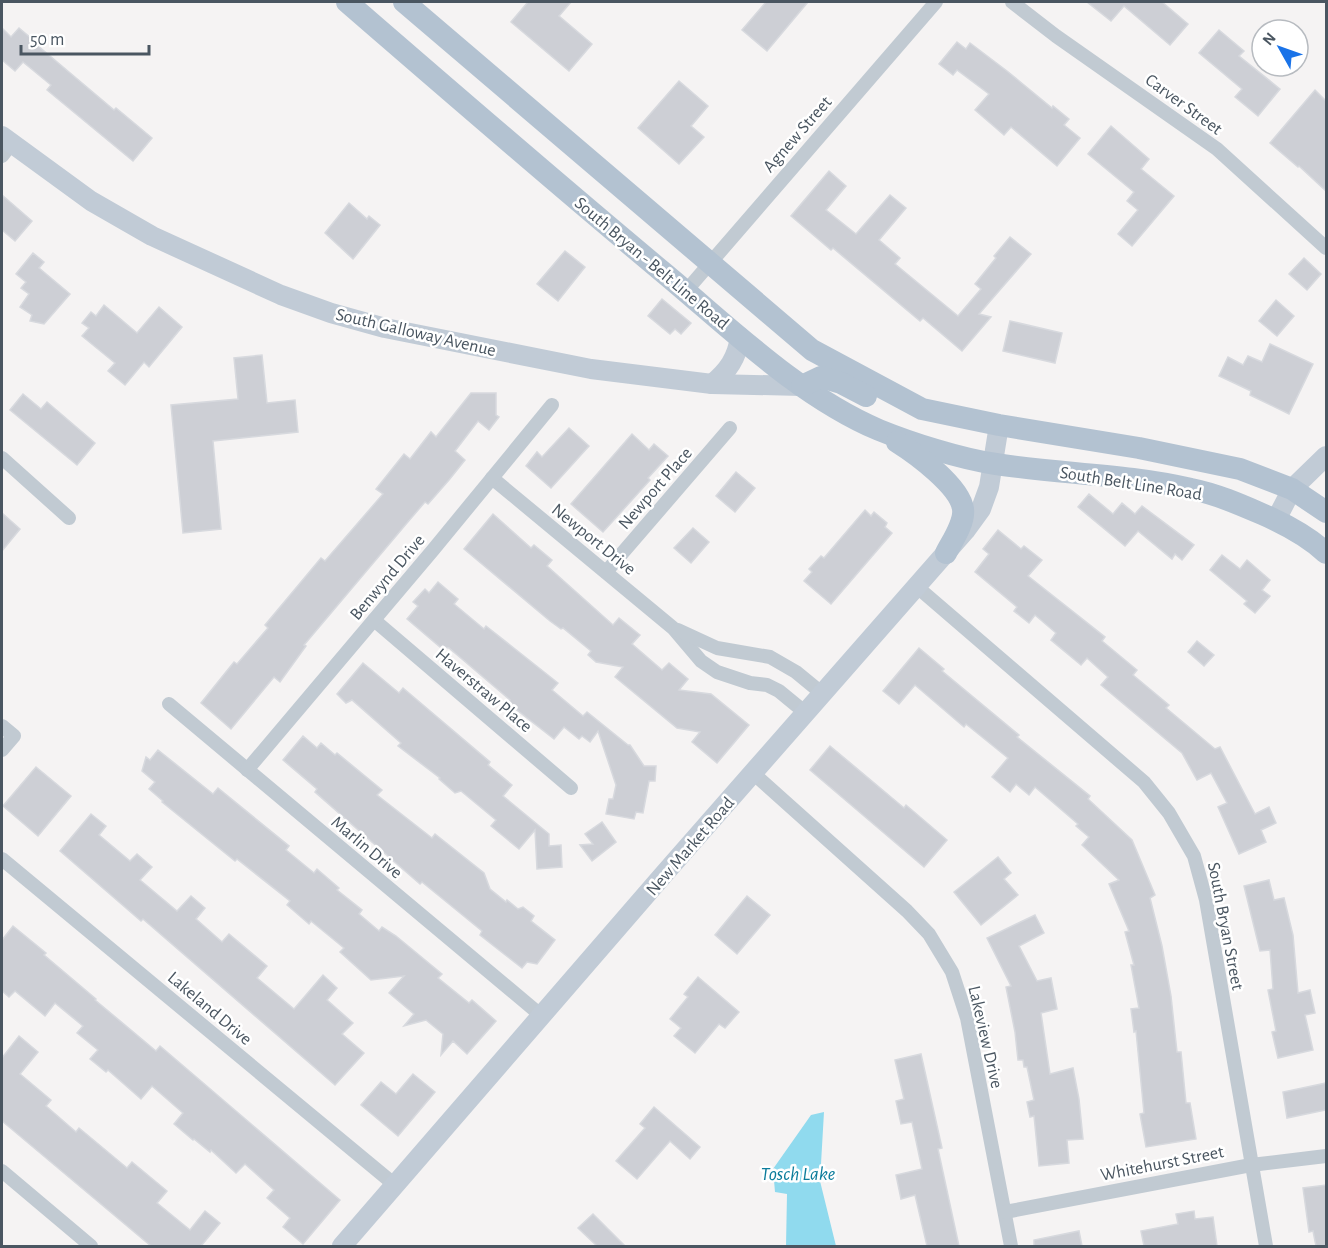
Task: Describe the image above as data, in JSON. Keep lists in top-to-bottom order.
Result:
{
  "streets": {
    "main road": ["South Bryan - Belt Line Road", "South Belt Line Road"],
    "street": [
      "Carver Street",
      "Agnew Street",
      "South Galloway Avenue",
      "Newport Place",
      "Newport Drive",
      "Benwynd Drive",
      "Haverstraw Place",
      "New Market Road",
      "Marlin Drive",
      "South Bryan Street",
      "Lakeland Drive",
      "Lakeview Drive",
      "Whitehurst Street"
    ]
  },
  "crossings": [
    ["Agnew Street", "South Bryan - Belt Line Road"],
    ["South Bryan - Belt Line Road", "South Galloway Avenue"],
    ["South Bryan - Belt Line Road", "South Belt Line Road"],
    ["South Bryan - Belt Line Road", "New Market Road"],
    ["South Belt Line Road", "New Market Road"],
    ["Newport Place", "Newport Drive"],
    ["Newport Drive", "Benwynd Drive"],
    ["Newport Drive", "New Market Road"],
    ["Benwynd Drive", "Haverstraw Place"],
    ["Benwynd Drive", "Marlin Drive"],
    ["New Market Road", "Marlin Drive"],
    ["New Market Road", "South Bryan Street"],
    ["New Market Road", "Lakeland Drive"],
    ["New Market Road", "Lakeview Drive"],
    ["South Bryan Street", "Whitehurst Street"],
    ["Lakeview Drive", "Whitehurst Street"]
  ],
  "water": ["Tosch Lake"],
  "scale_bar": "50 m",
  "north": "top left"
}
